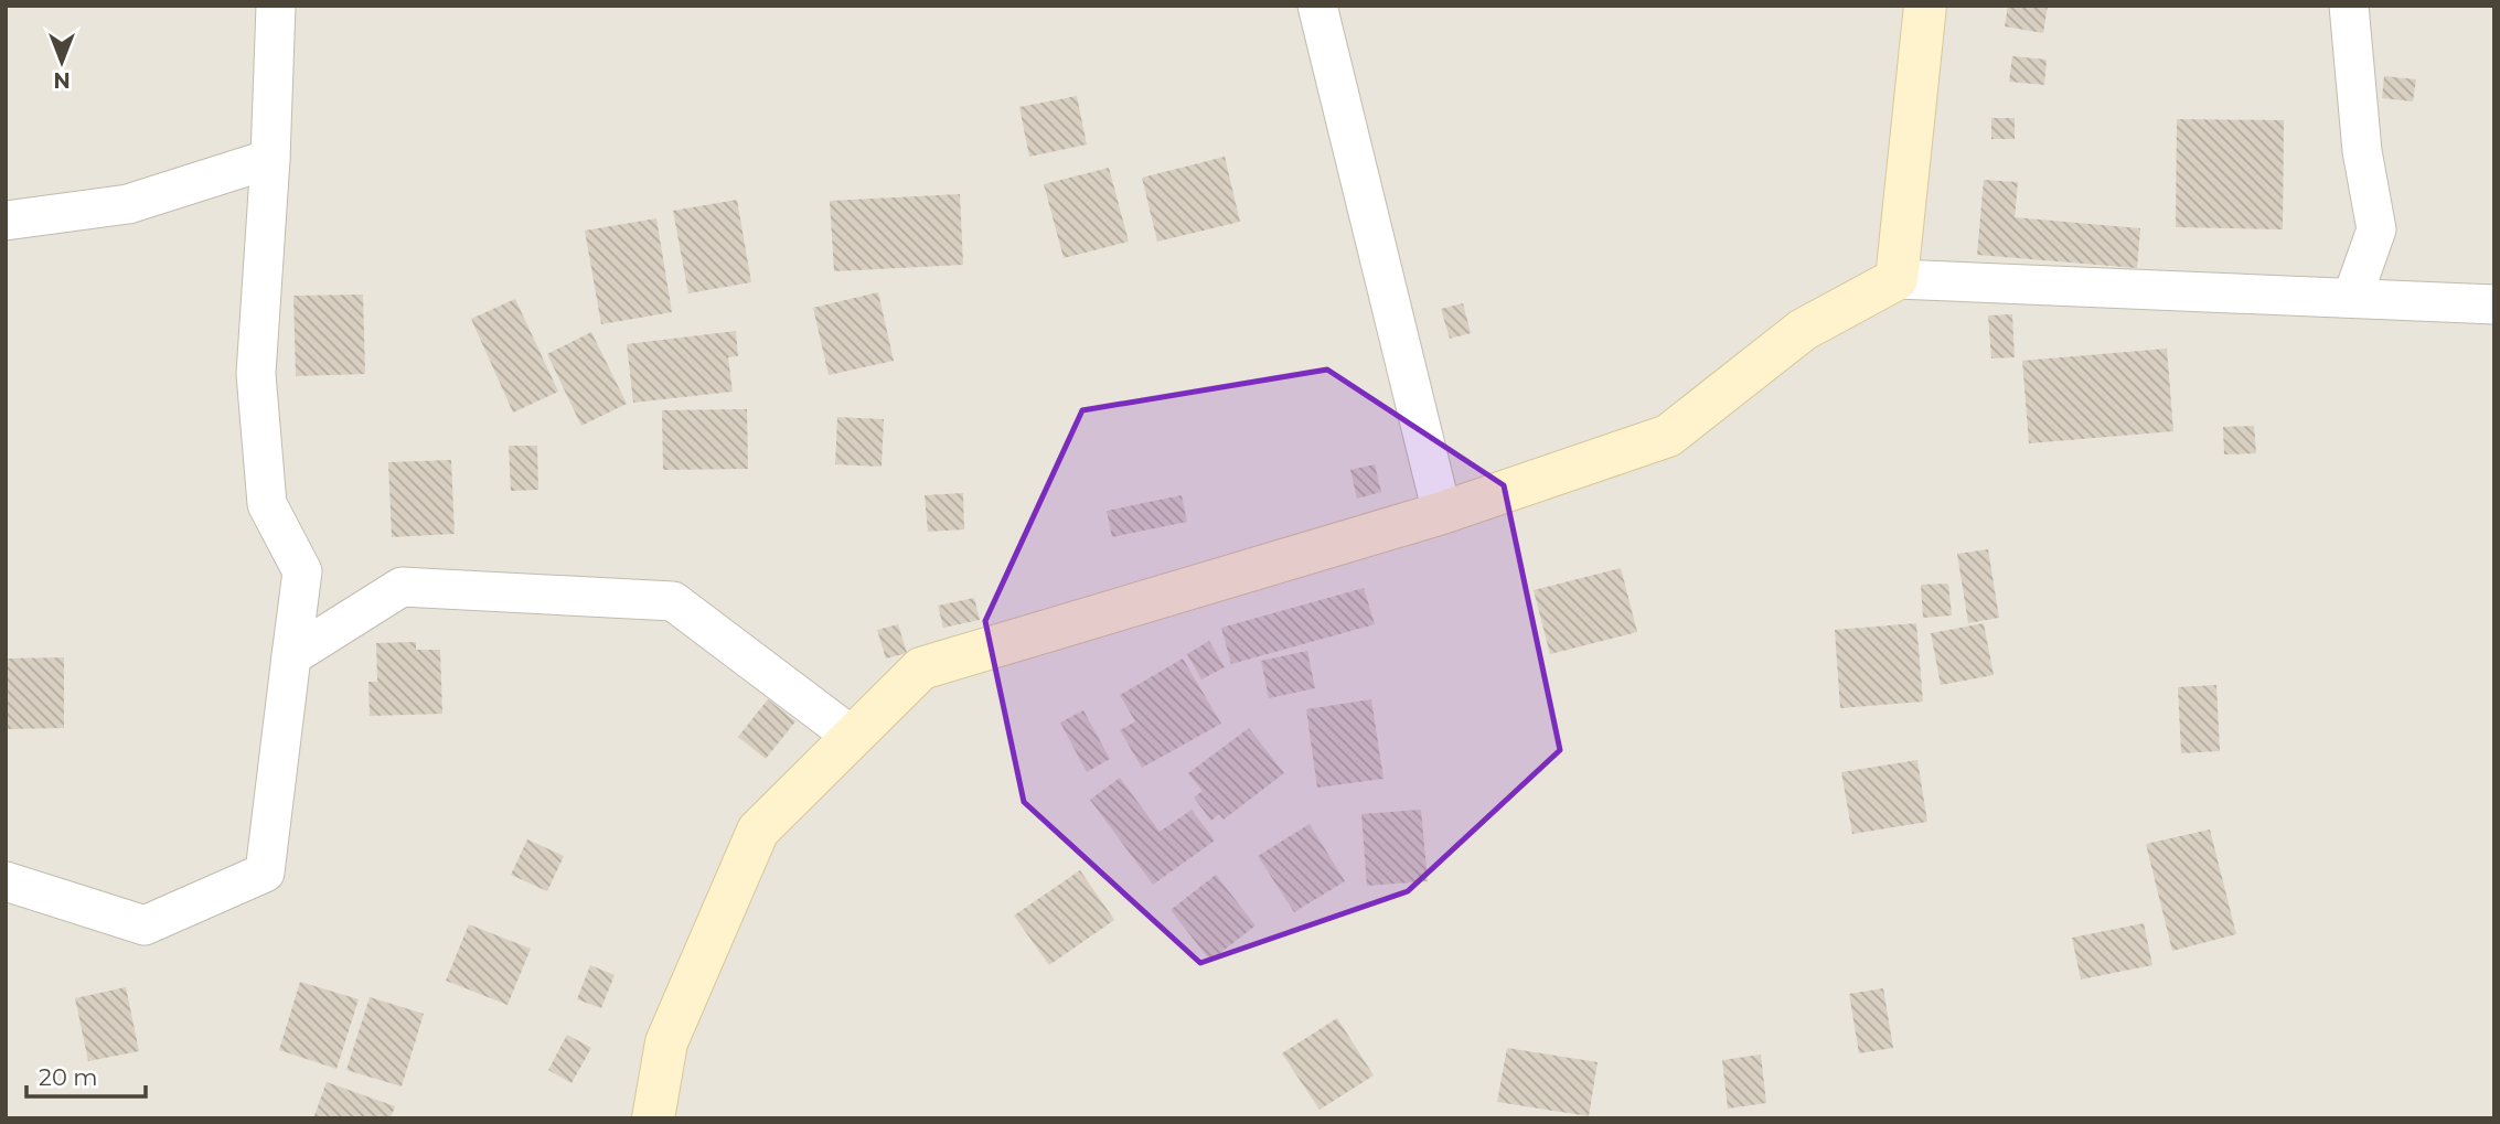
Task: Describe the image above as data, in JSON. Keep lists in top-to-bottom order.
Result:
{
  "scale_bar": "20 m",
  "north": "bottom"
}
